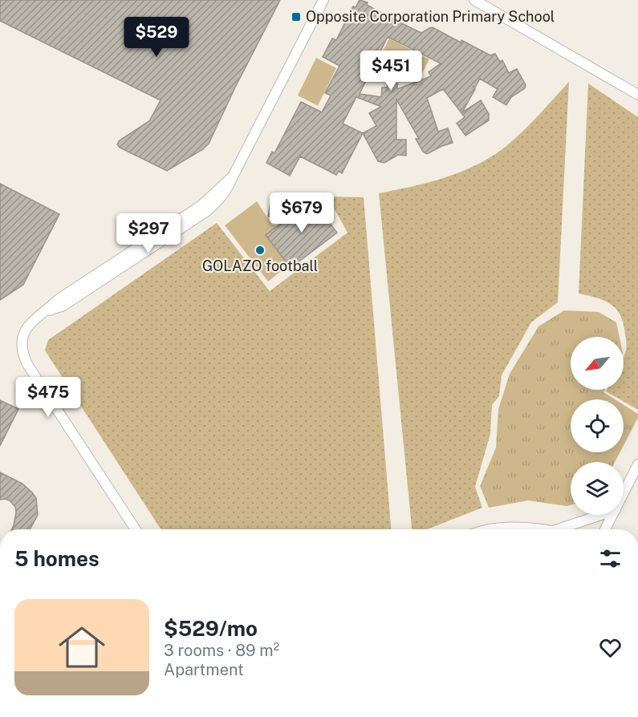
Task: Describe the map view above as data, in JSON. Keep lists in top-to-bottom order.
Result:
{
  "places": {
    "transit": ["Opposite Corporation Primary School"],
    "other": ["GOLAZO football"]
  },
  "north": "bottom left",
  "page": {
    "price": [
      "$529",
      "$451",
      "$679",
      "$297",
      "$475"
    ],
    "heading": "5 homes",
    "list": [
      {
        "name": "$529/mo",
        "note": "3 rooms · 89 m² · Apartment"
      }
    ]
  }
}
